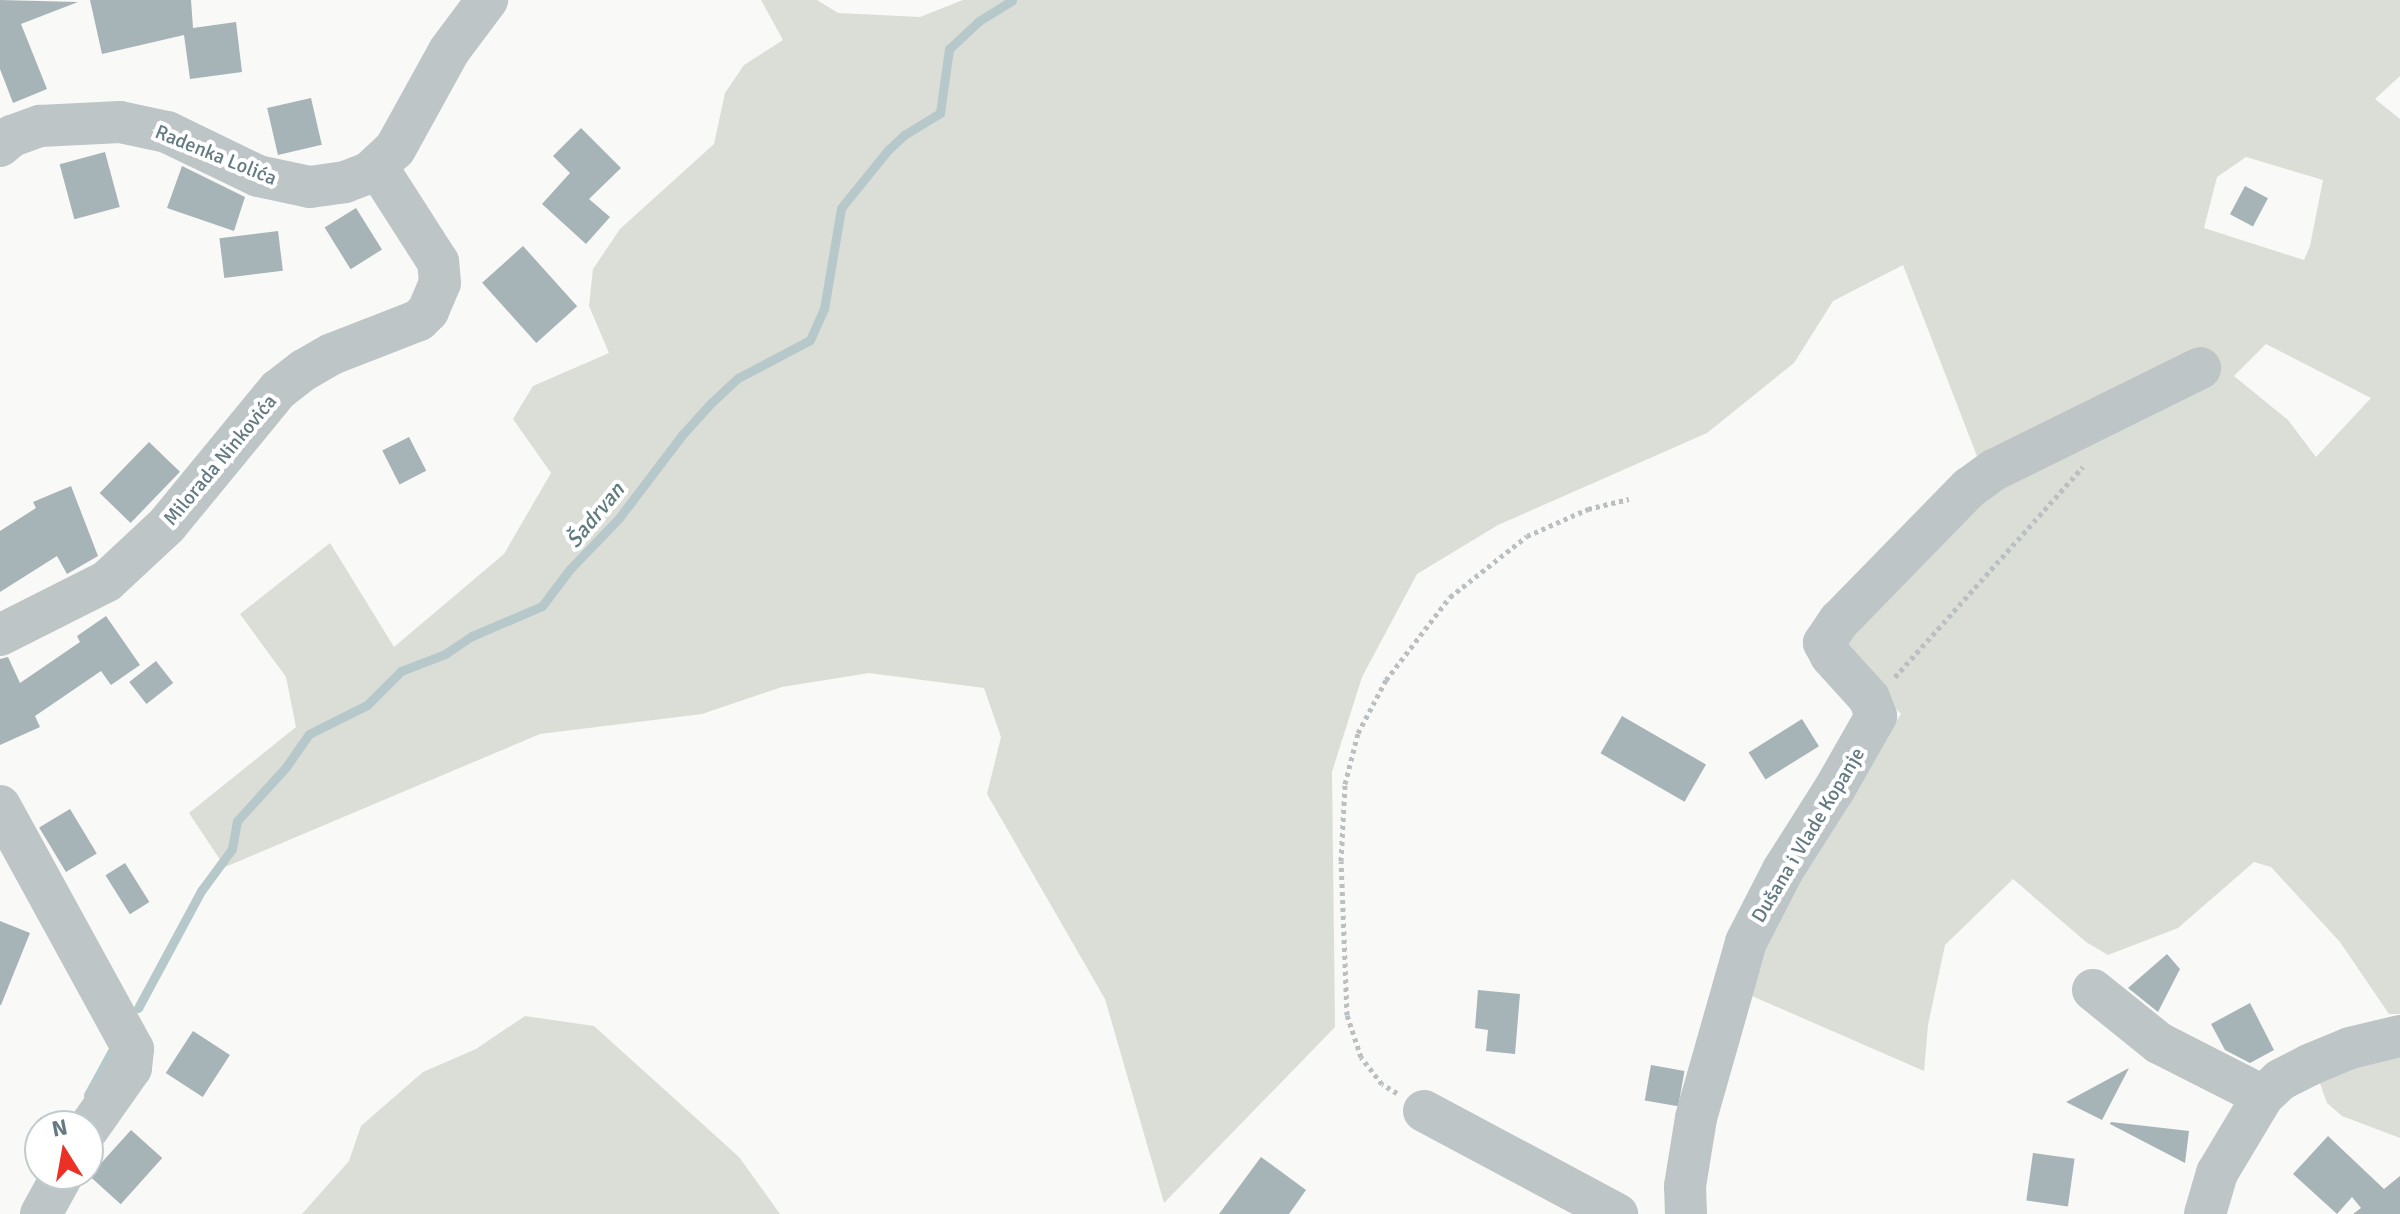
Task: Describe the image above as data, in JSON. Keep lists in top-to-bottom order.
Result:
{
  "streets": {
    "street": ["Radenka Lolića", "Milorada Ninkovića", "Dušana i Vlade Kopanje"]
  },
  "crossings": [
    ["Radenka Lolića", "Milorada Ninkovića"]
  ],
  "water": ["Šadrvan"],
  "north": "top"
}
